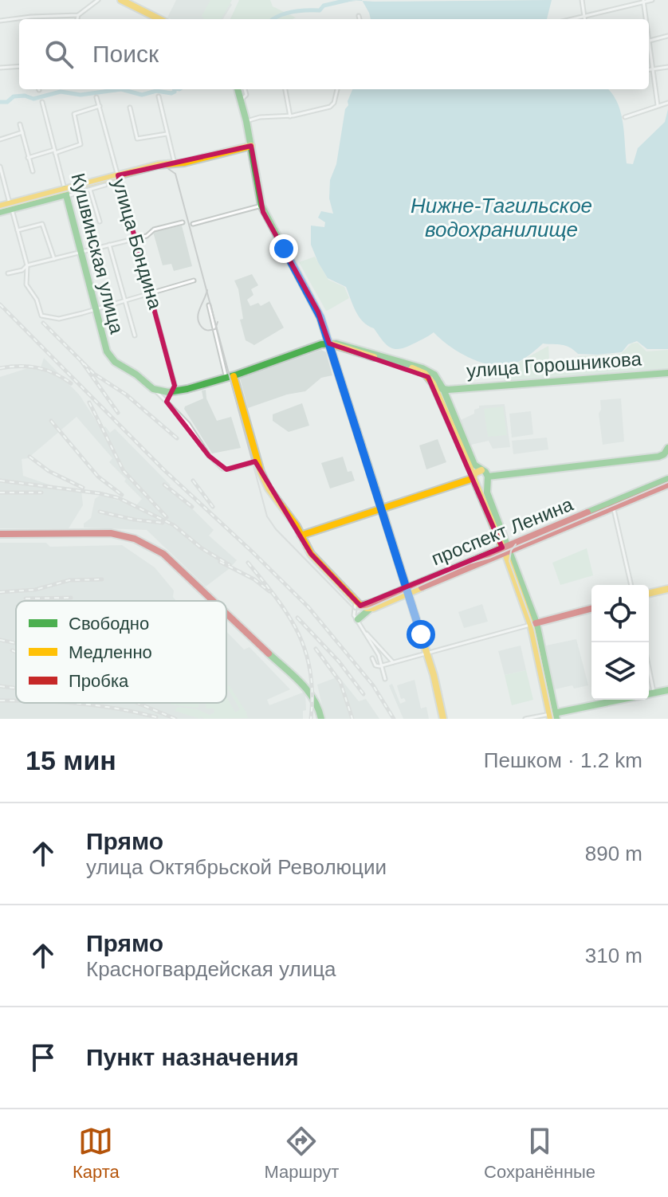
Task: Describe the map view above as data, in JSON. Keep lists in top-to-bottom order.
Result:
{
  "streets": {
    "main road": ["Кушвинская улица", "улица Горошникова", "проспект Ленина"],
    "street": ["улица Бондина"]
  },
  "water": ["Нижне-Тагильское водохранилище"],
  "legend": ["Свободно", "Медленно", "Пробка"],
  "page": {
    "search": "Поиск",
    "heading": ["15 мин", "Пешком · 1.2 km"],
    "list": [
      ["Прямо", "улица Октябрьской Революции", "890 m"],
      ["Прямо", "Красногвардейская улица", "310 m"],
      "Пункт назначения"
    ],
    "nav": ["Карта", "Маршрут", "Сохранённые"]
  }
}
